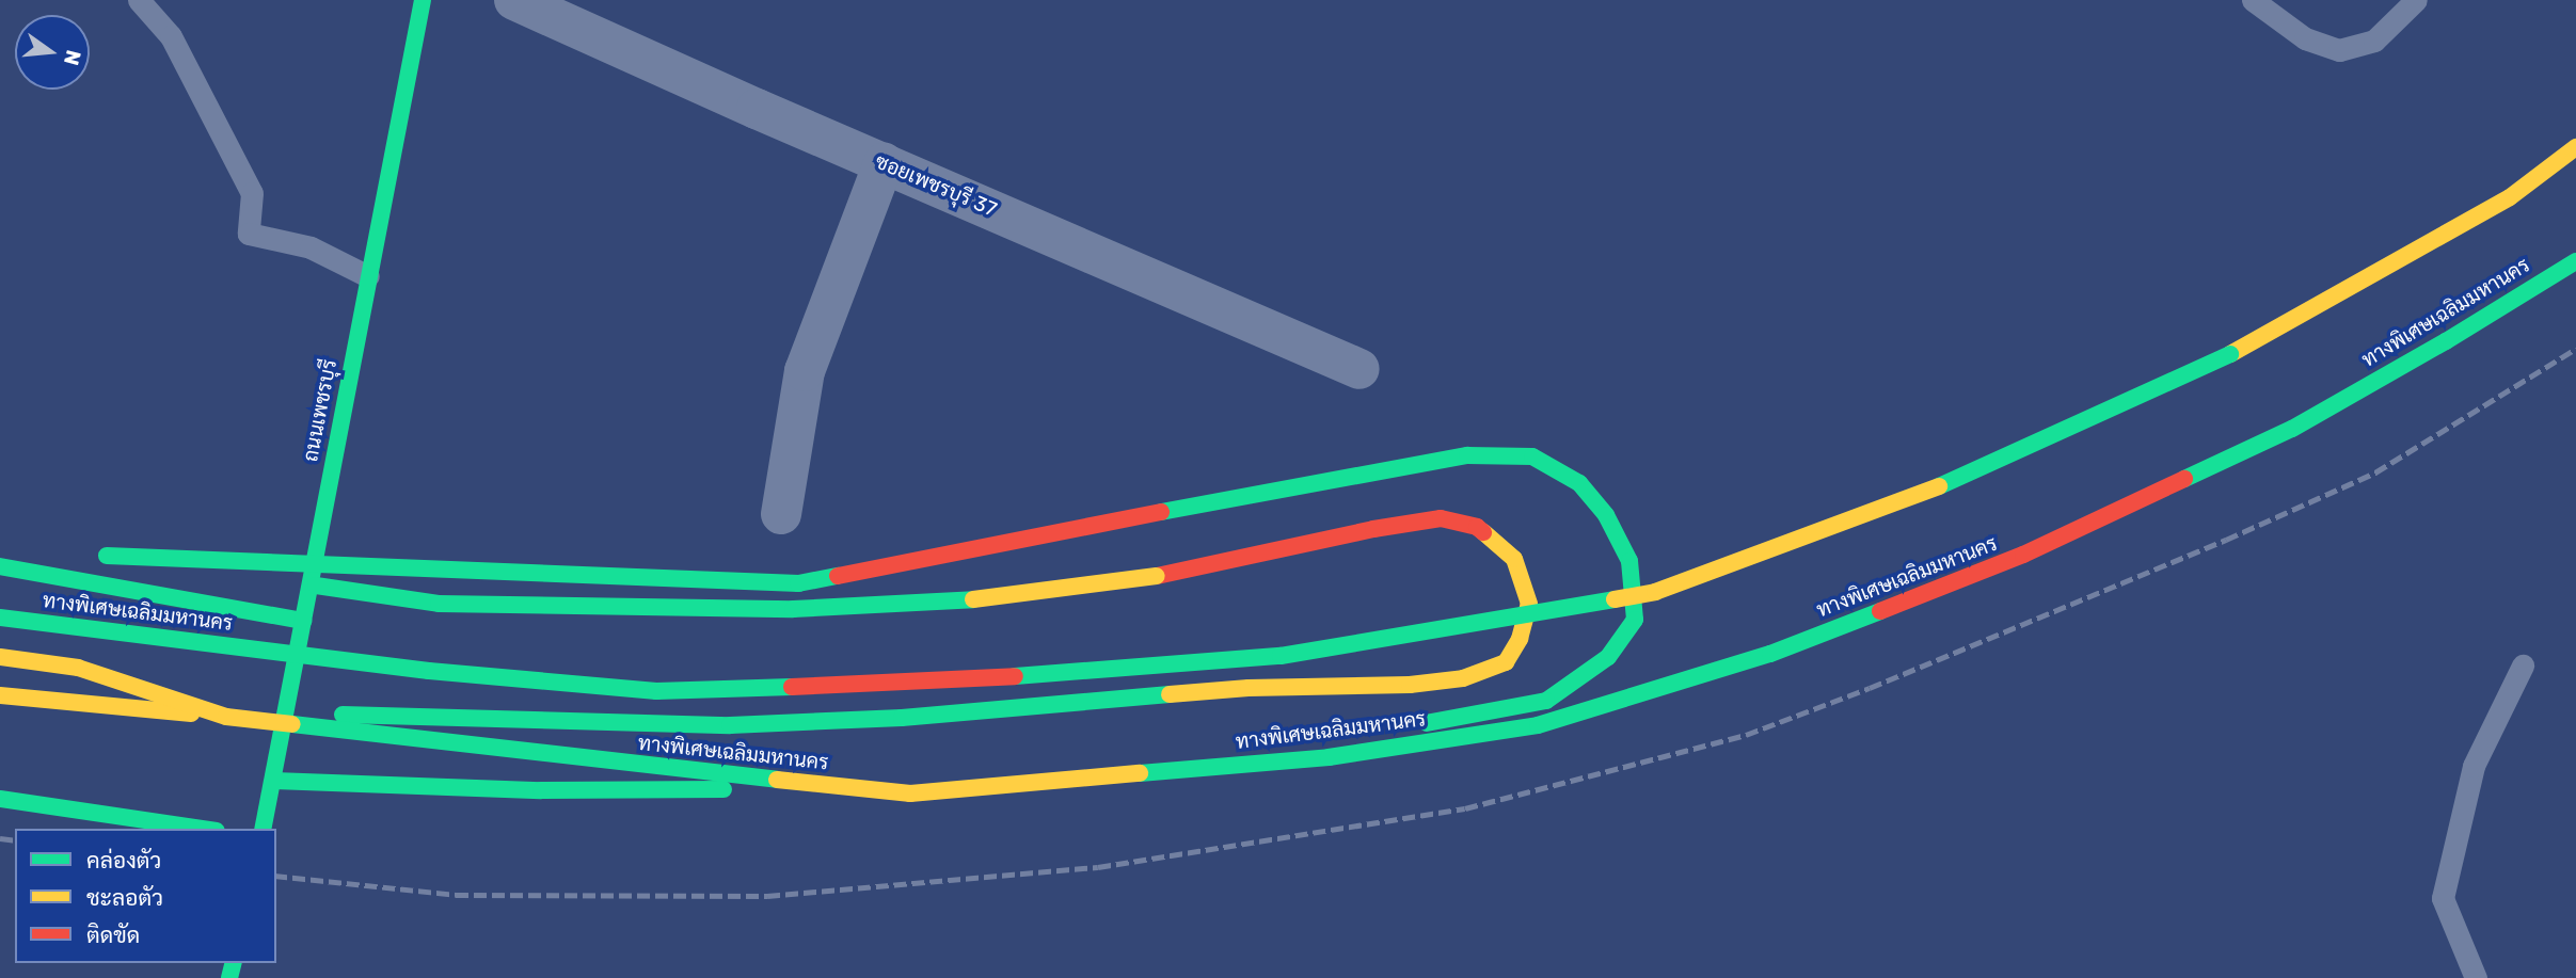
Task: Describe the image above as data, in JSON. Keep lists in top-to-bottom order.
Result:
{
  "streets": {
    "main road": ["ทางพิเศษเฉลิมมหานคร", "ถนนเพชรบุรี"],
    "street": ["ซอยเพชรบุรี 37"]
  },
  "legend": ["คล่องตัว", "ชะลอตัว", "ติดขัด"],
  "north": "right"
}
